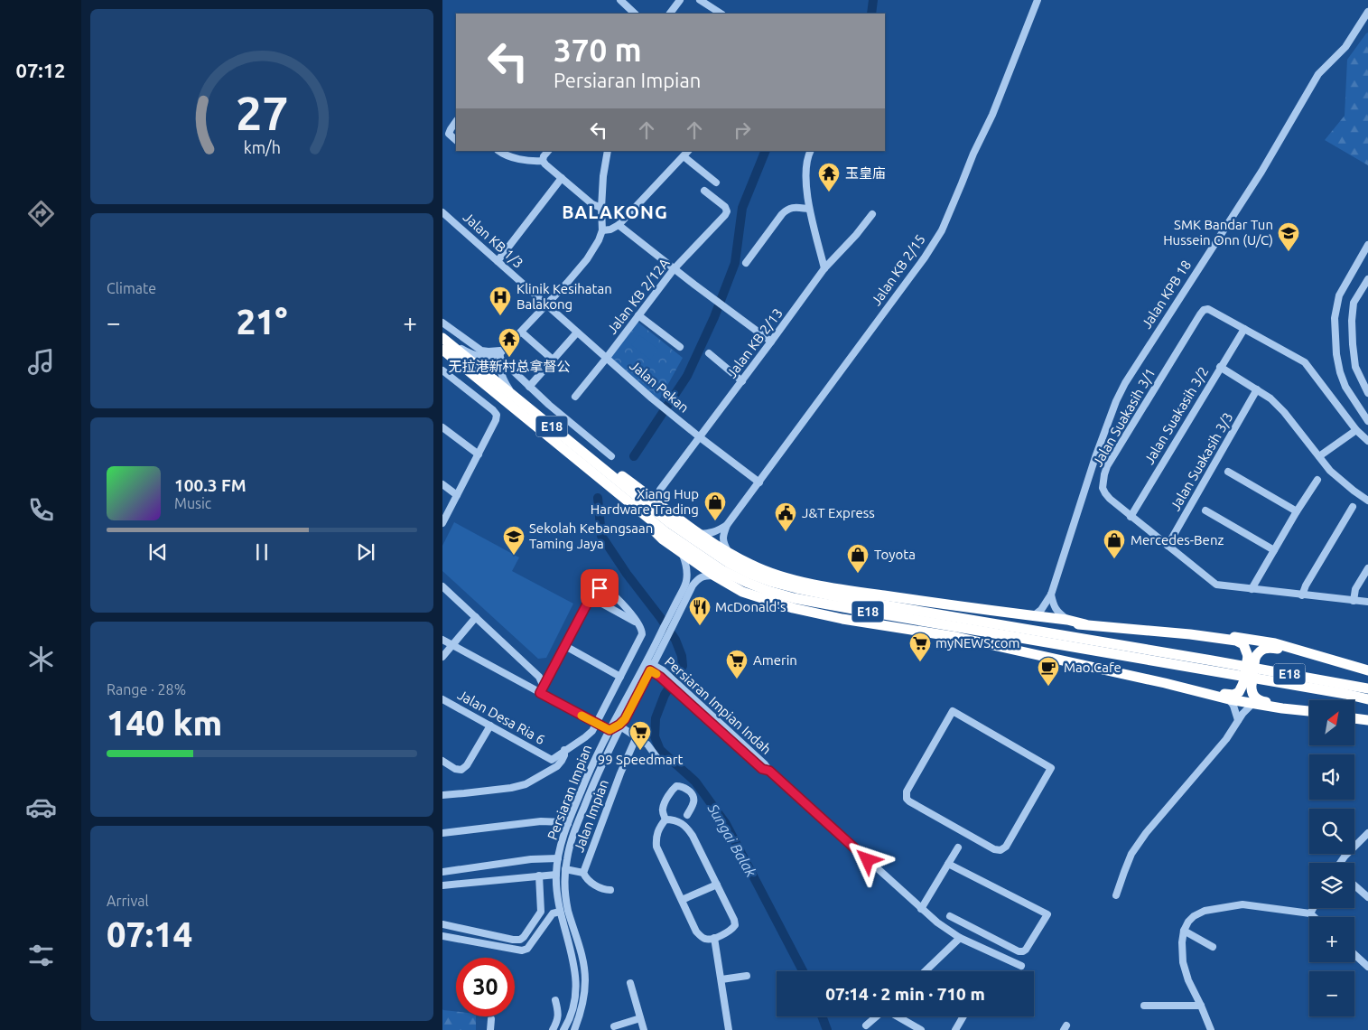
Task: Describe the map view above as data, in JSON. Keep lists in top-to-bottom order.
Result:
{
  "streets": {
    "highway": ["E18"],
    "street": [
      "Jalan KB 1/3",
      "Jalan KB 2/15",
      "Jalan KPB 18",
      "Jalan KB 2/12A",
      "Jalan KB 2/13",
      "Jalan Pekan",
      "Jalan Suakasih 3/2",
      "Jalan Suakasih 3/1",
      "Jalan Suakasih 3/3",
      "Persiaran Impian Indah",
      "Jalan Desa Ria 6",
      "Persiaran Impian",
      "Jalan Impian"
    ]
  },
  "crossings": [
    ["Jalan KB 1/3", "Jalan Pekan"],
    ["Jalan KB 2/15", "Jalan Pekan"],
    ["Jalan KB 2/12A", "Jalan Pekan"],
    ["Jalan KB 2/13", "Jalan Pekan"],
    ["Jalan Suakasih 3/2", "Jalan Suakasih 3/1"],
    ["Jalan Suakasih 3/1", "Jalan Suakasih 3/3"],
    ["Persiaran Impian Indah", "Persiaran Impian"]
  ],
  "districts": ["BALAKONG"],
  "water": ["Sungai Balak"],
  "places": {
    "temple": ["玉皇庙", "无拉港新村总拿督公"],
    "school or university": ["SMK Bandar Tun Hussein Onn (U/C)", "Sekolah Kebangsaan Taming Jaya"],
    "hospital": ["Klinik Kesihatan Balakong"],
    "shop": ["Xiang Hup Hardware Trading", "Mercedes-Benz", "Toyota"],
    "public building": ["J&T Express"],
    "restaurant": ["McDonald's"],
    "supermarket": ["myNEWS.com", "Amerin", "99 Speedmart"],
    "cafe": ["Mao Cafe"]
  },
  "north": "top right",
  "page": {
    "tabs": "07:12",
    "turn": ["370 m", "Persiaran Impian"],
    "tile": [
      "Climate",
      ["Range · 28%", "140 km"],
      ["Arrival", "07:14"]
    ],
    "heat": ["−", "21°", "+"],
    "song": ["100.3 FM", "Music"],
    "map_buttons": ["+", "−"],
    "limit": "30",
    "trip": "07:14 · 2 min · 710 m",
    "gauge": ["27", "km/h"]
  }
}
